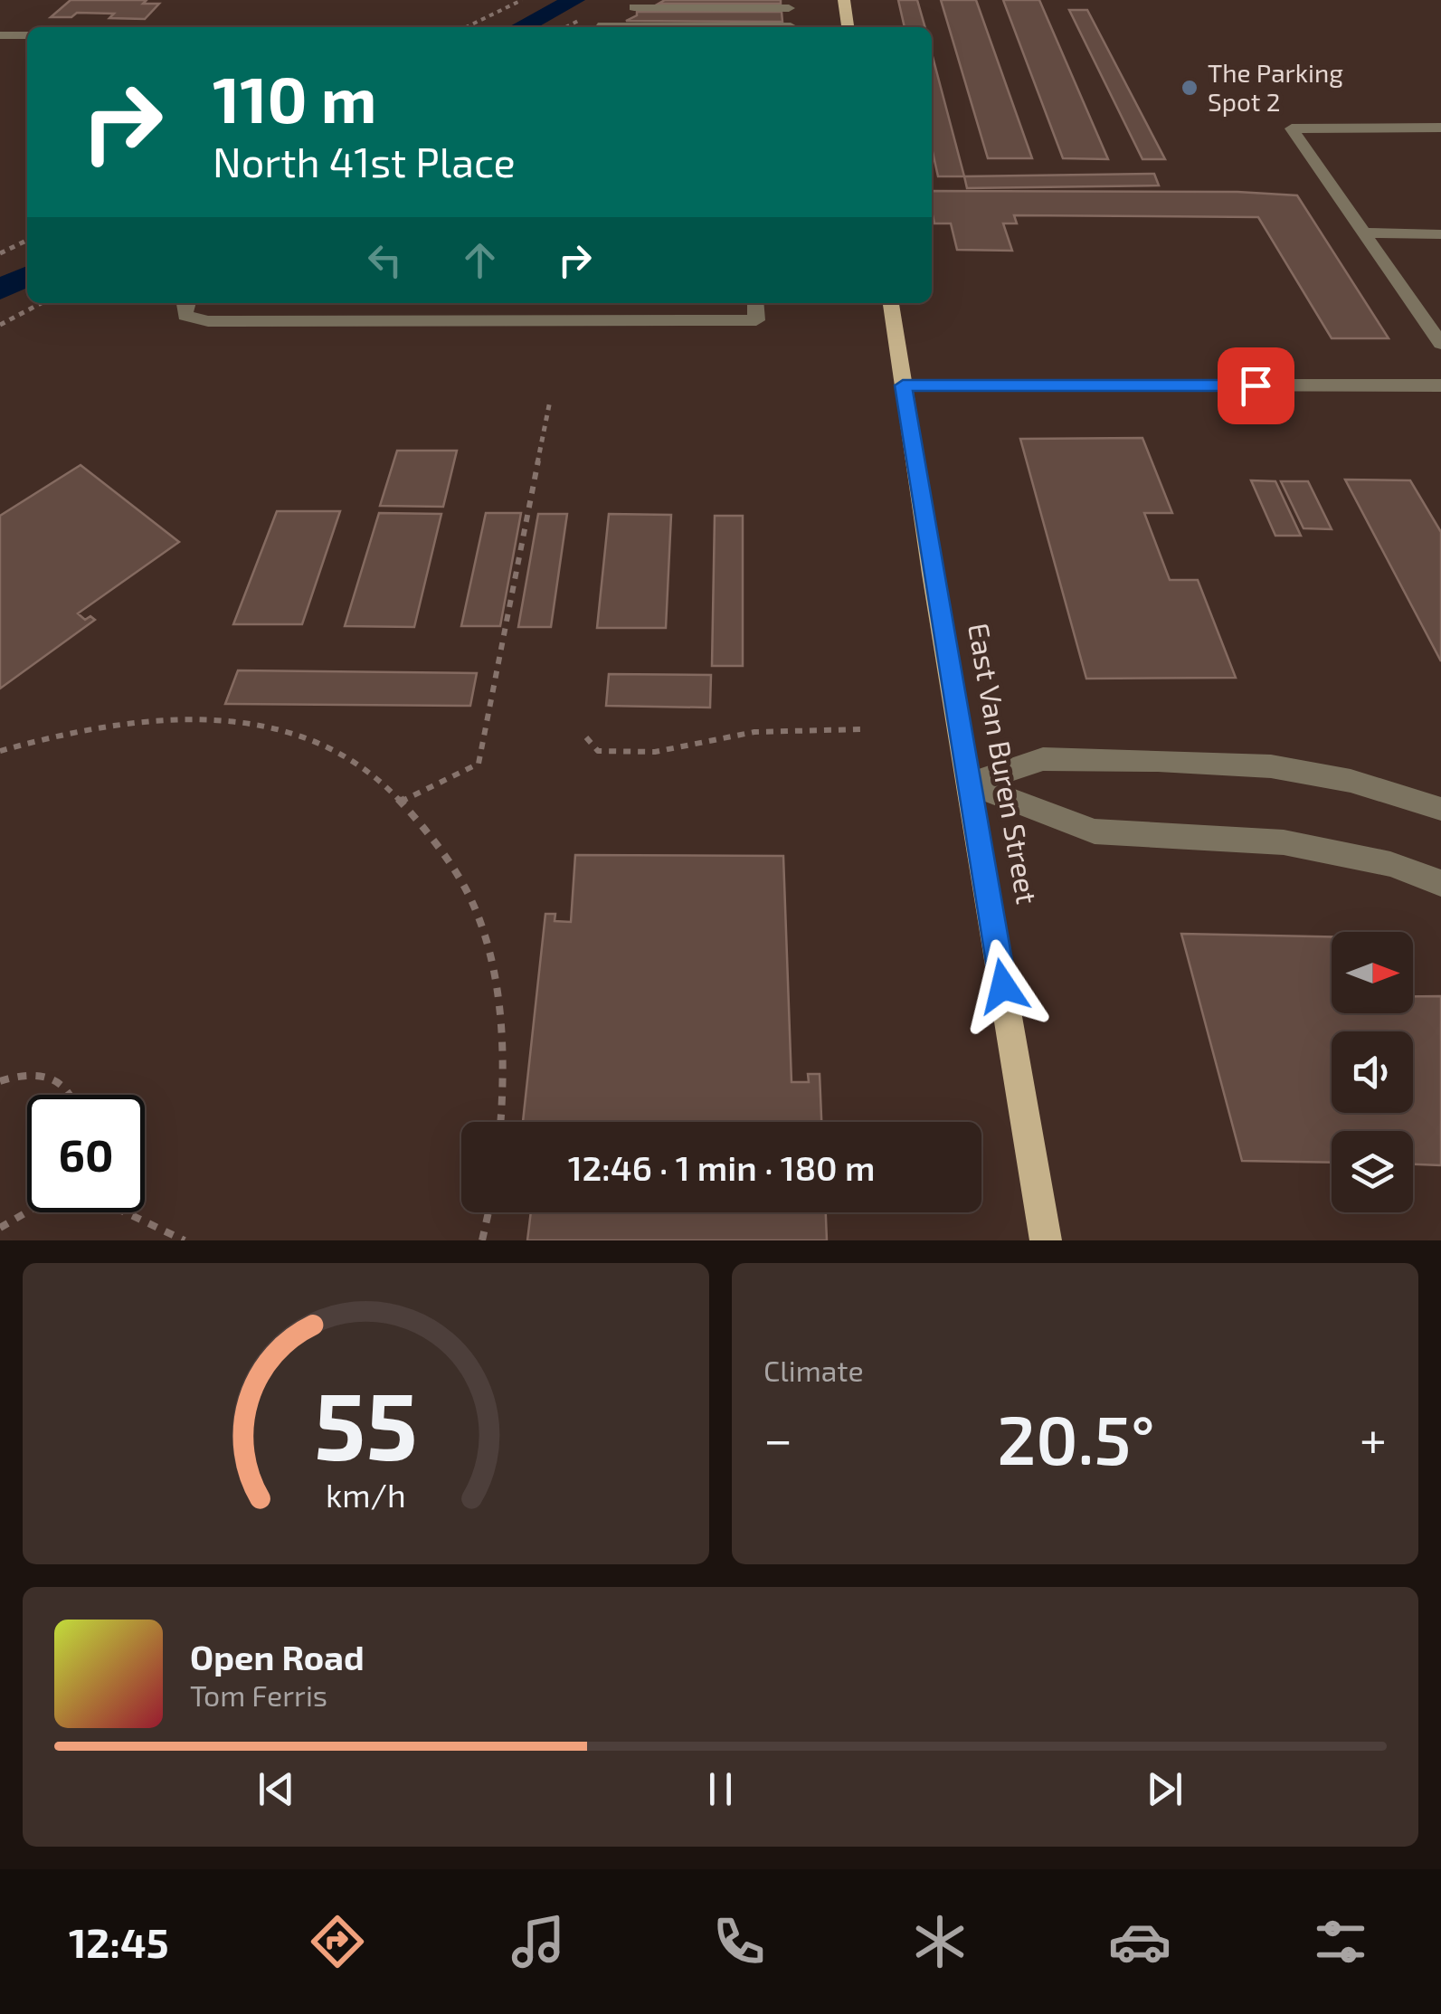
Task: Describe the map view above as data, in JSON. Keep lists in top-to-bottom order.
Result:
{
  "streets": {
    "main road": ["East Van Buren Street"]
  },
  "places": ["The Parking Spot 2"],
  "north": "right",
  "page": {
    "turn": ["110 m", "North 41st Place"],
    "limit": "60",
    "trip": "12:46 · 1 min · 180 m",
    "tile": "Climate",
    "heat": ["−", "20.5°", "+"],
    "song": ["Open Road", "Tom Ferris"],
    "tabs": "12:45",
    "gauge": ["55", "km/h"]
  }
}
